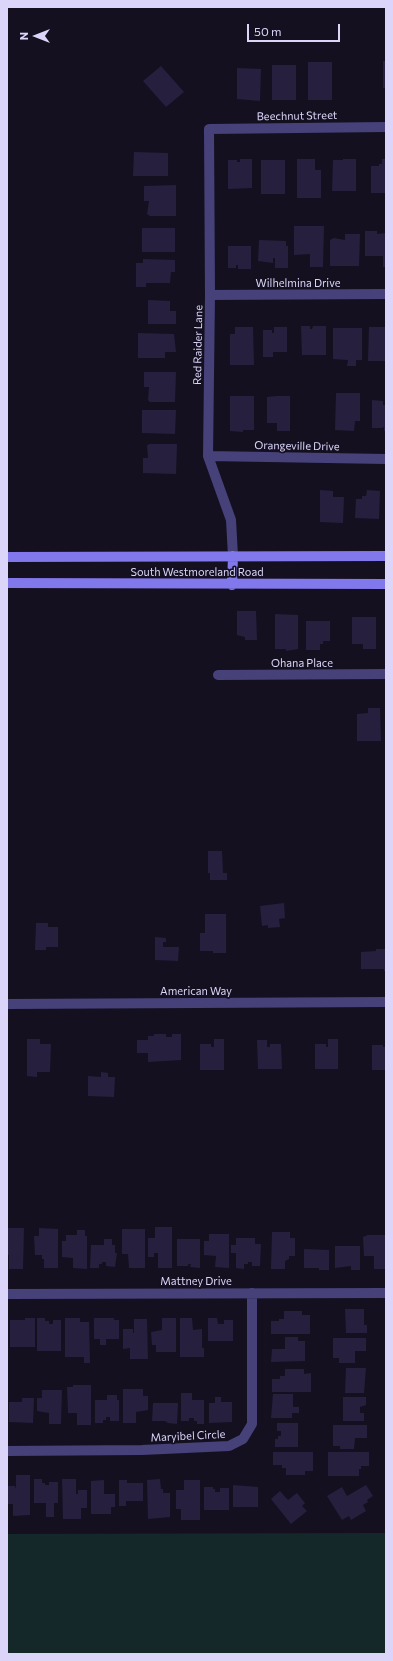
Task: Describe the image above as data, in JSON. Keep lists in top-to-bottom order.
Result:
{
  "streets": {
    "main road": ["South Westmoreland Road"],
    "street": [
      "Beechnut Street",
      "Wilhelmina Drive",
      "Red Raider Lane",
      "Orangeville Drive",
      "Ohana Place",
      "American Way",
      "Mattney Drive",
      "Maryibel Circle"
    ]
  },
  "crossings": [
    ["Beechnut Street", "Red Raider Lane"],
    ["Wilhelmina Drive", "Red Raider Lane"],
    ["Red Raider Lane", "Orangeville Drive"],
    ["Red Raider Lane", "South Westmoreland Road"],
    ["Mattney Drive", "Maryibel Circle"]
  ],
  "scale_bar": "50 m",
  "north": "left"
}
